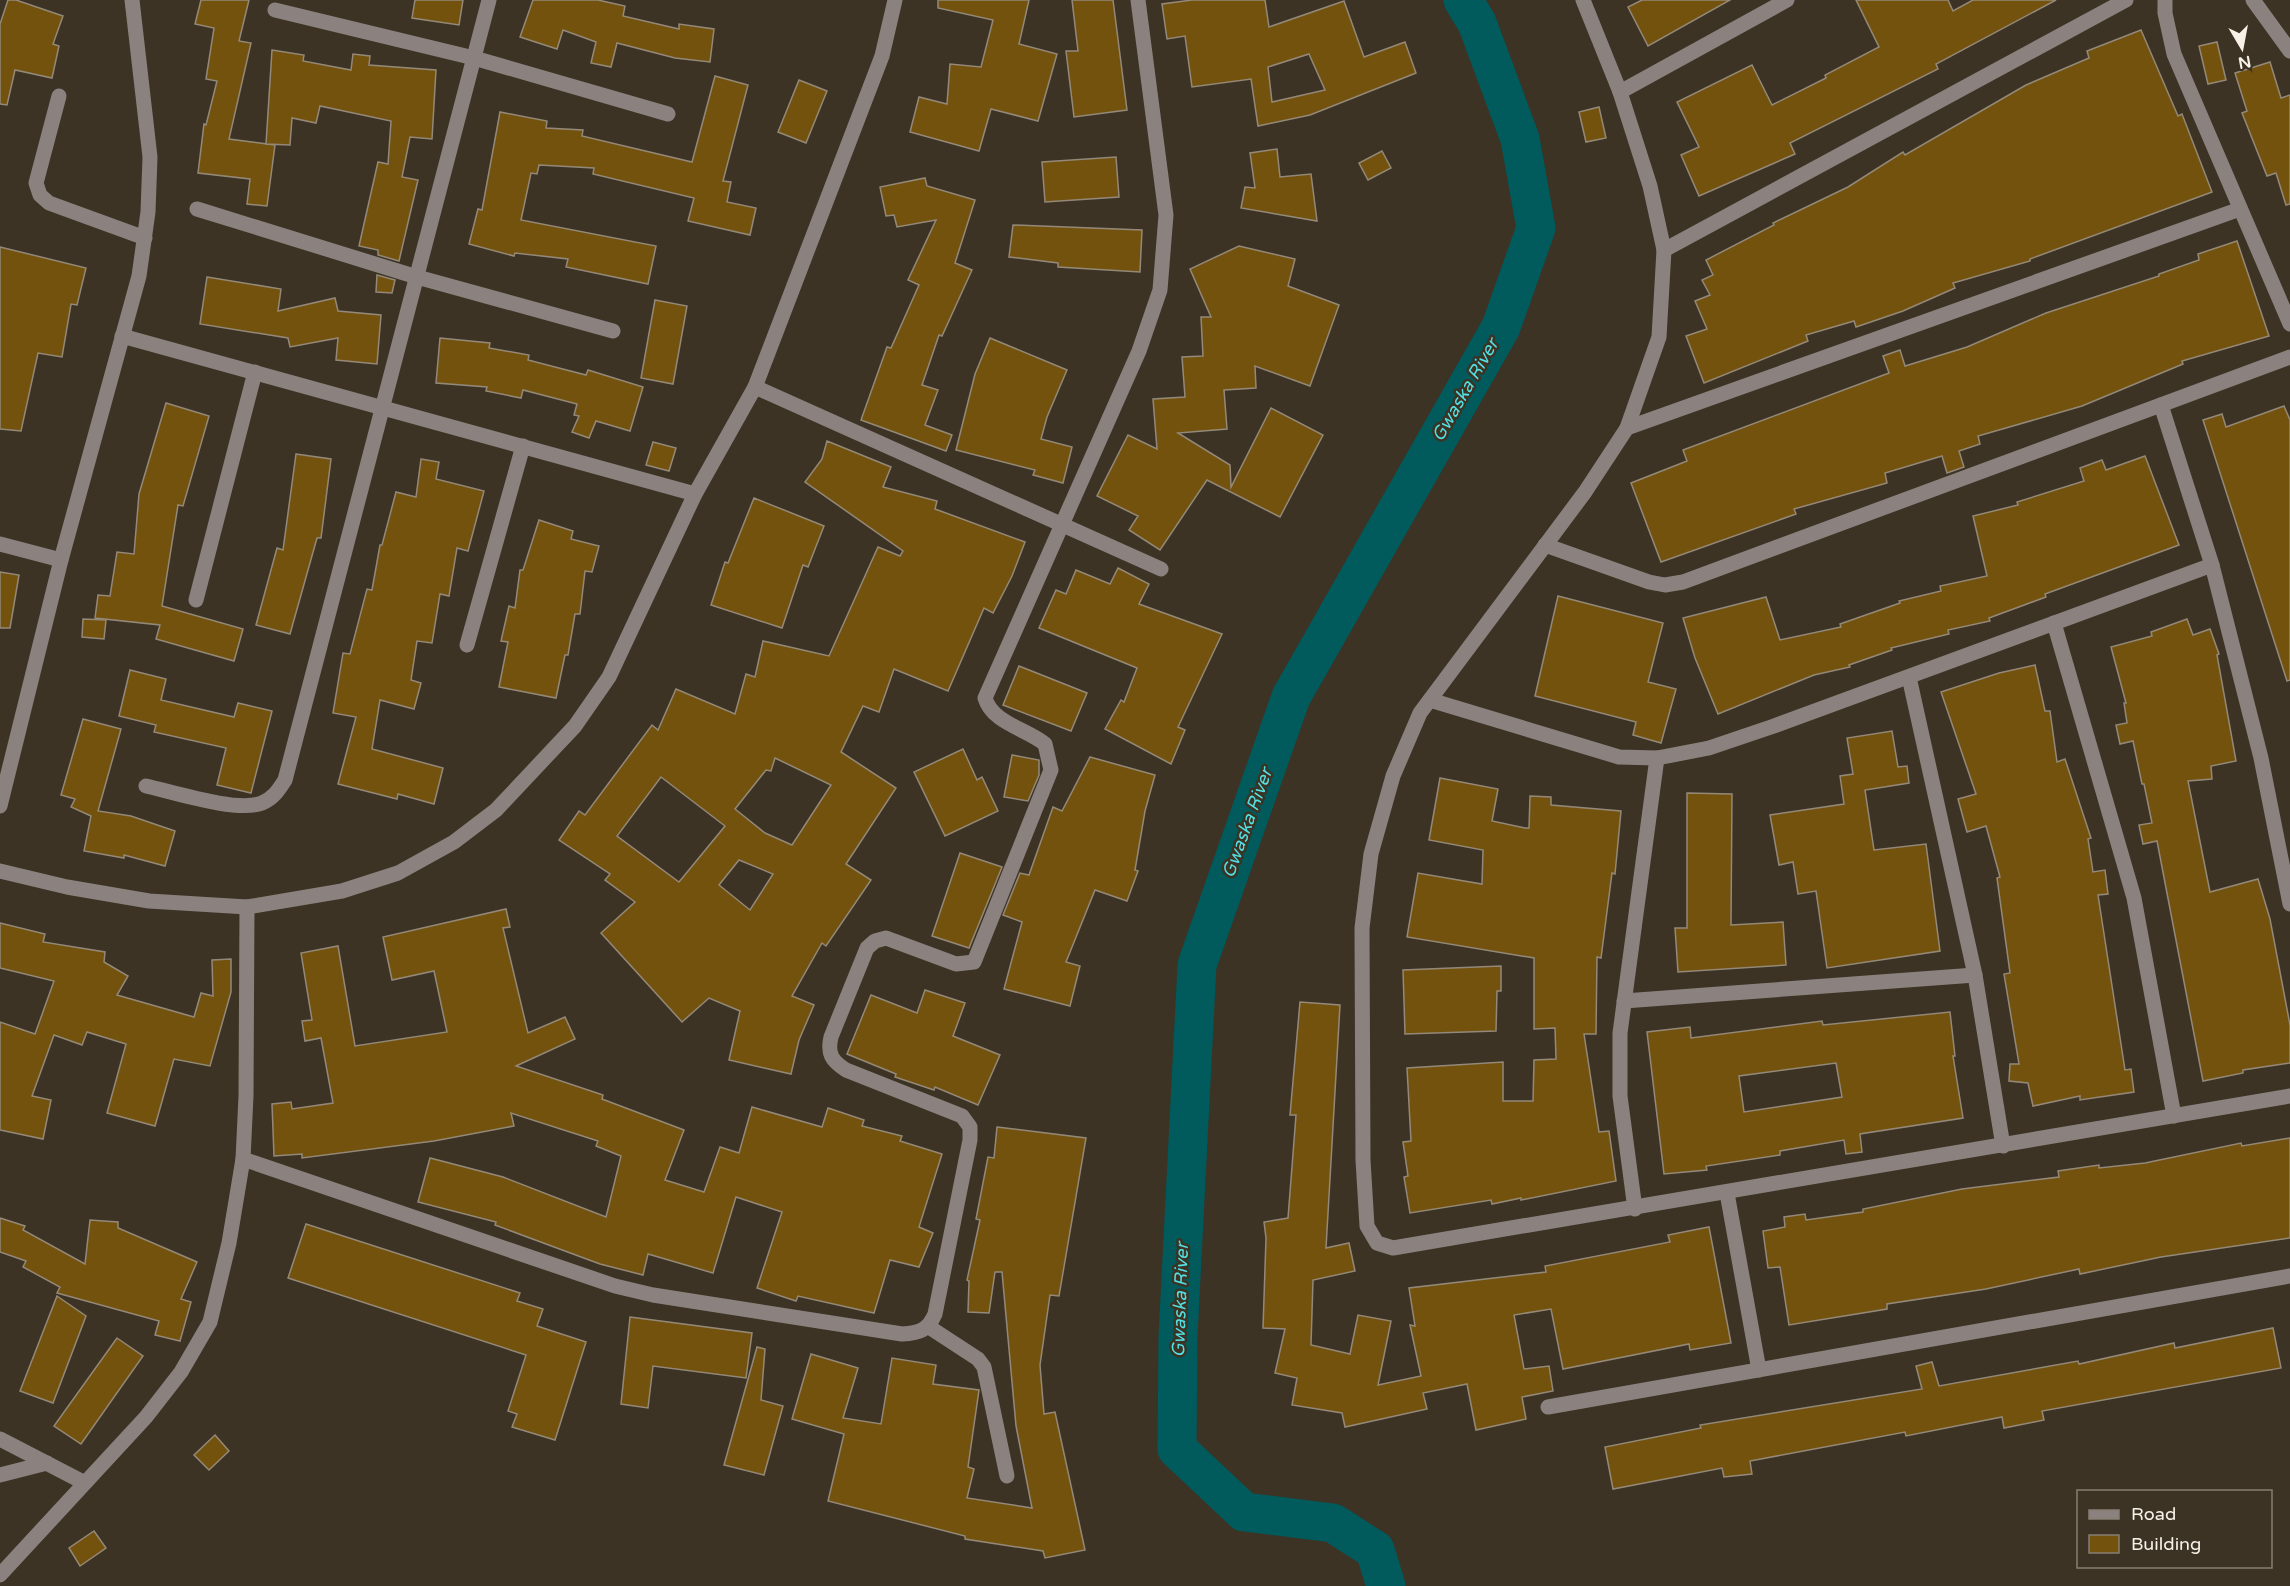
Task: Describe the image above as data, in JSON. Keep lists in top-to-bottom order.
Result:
{
  "water": ["Gwaska River"],
  "legend": ["Road", "Building"],
  "north": "bottom"
}
